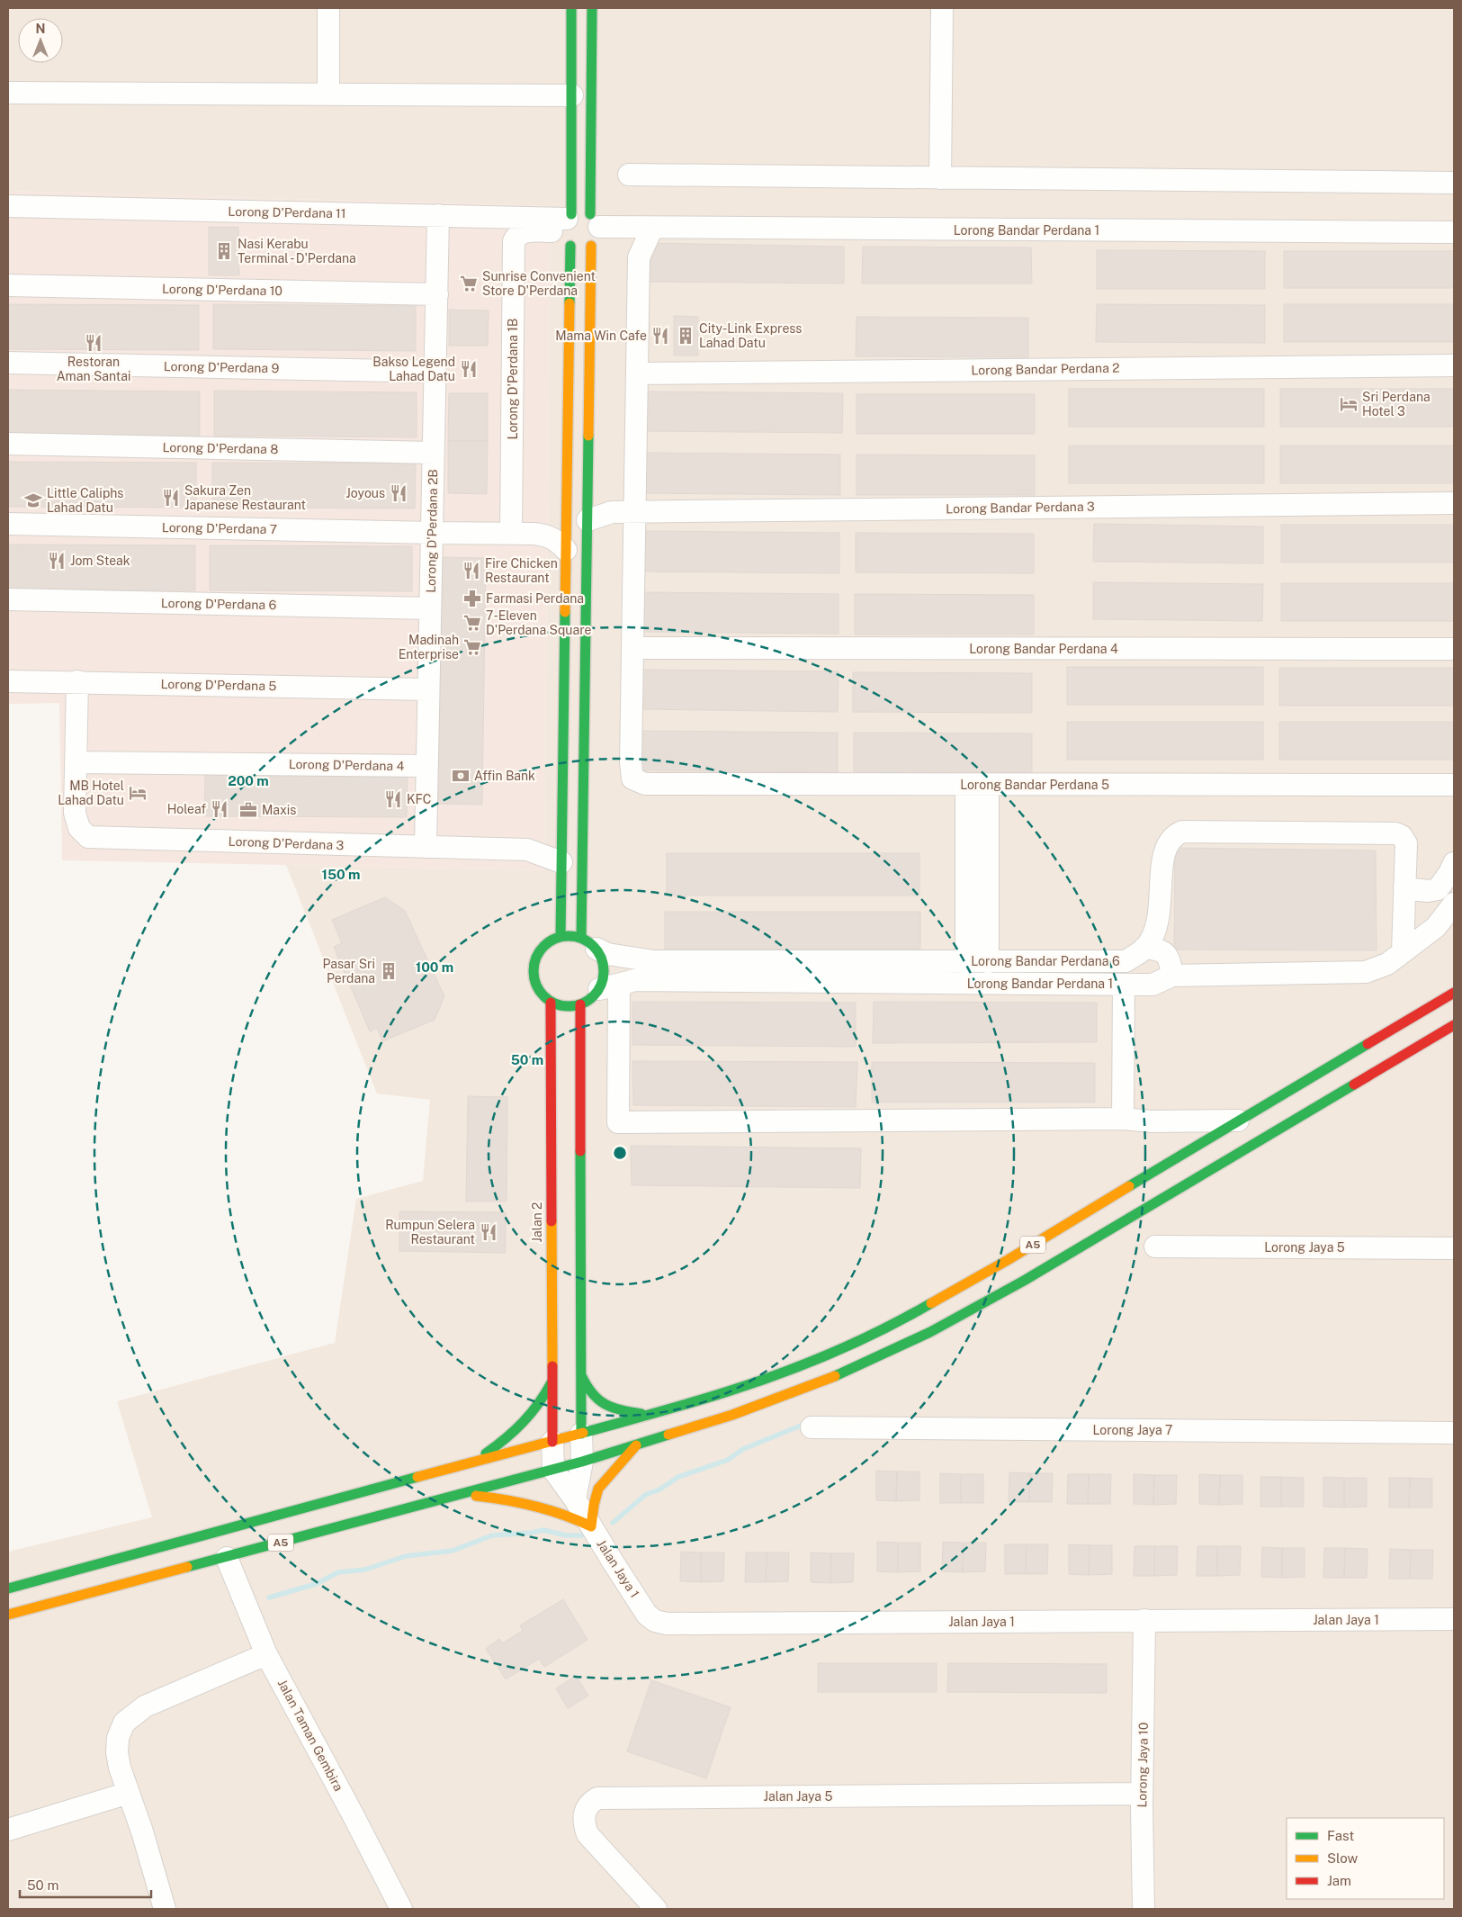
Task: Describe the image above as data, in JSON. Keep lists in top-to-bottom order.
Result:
{
  "streets": {
    "main road": ["Jalan 2", "A5"],
    "street": [
      "Lorong D'Perdana 11",
      "Lorong Bandar Perdana 1",
      "Lorong D'Perdana 10",
      "Lorong D'Perdana 9",
      "Lorong Bandar Perdana 2",
      "Lorong D'Perdana 1B",
      "Lorong D'Perdana 8",
      "Lorong Bandar Perdana 3",
      "Lorong D'Perdana 7",
      "Lorong D'Perdana 2B",
      "Lorong D'Perdana 6",
      "Lorong Bandar Perdana 4",
      "Lorong D'Perdana 5",
      "Lorong D'Perdana 4",
      "Lorong Bandar Perdana 5",
      "Lorong D'Perdana 3",
      "Lorong Bandar Perdana 6",
      "Lorong Jaya 5",
      "Lorong Jaya 7",
      "Jalan Jaya 1",
      "Jalan Taman Gembira",
      "Lorong Jaya 10",
      "Jalan Jaya 5"
    ]
  },
  "crossings": [
    ["Lorong D'Perdana 11", "Lorong D'Perdana 1B"],
    ["Lorong D'Perdana 11", "Lorong D'Perdana 2B"],
    ["Lorong Bandar Perdana 1", "Lorong Bandar Perdana 6"],
    ["Lorong Bandar Perdana 1", "Jalan 2"],
    ["Lorong D'Perdana 10", "Lorong D'Perdana 2B"],
    ["Lorong D'Perdana 9", "Lorong D'Perdana 2B"],
    ["Lorong D'Perdana 1B", "Lorong D'Perdana 7"],
    ["Lorong D'Perdana 8", "Lorong D'Perdana 2B"],
    ["Lorong D'Perdana 7", "Lorong D'Perdana 2B"],
    ["Lorong D'Perdana 2B", "Lorong D'Perdana 6"],
    ["Lorong D'Perdana 2B", "Lorong D'Perdana 5"],
    ["Lorong D'Perdana 2B", "Lorong D'Perdana 4"],
    ["Lorong D'Perdana 2B", "Lorong D'Perdana 3"],
    ["Lorong Bandar Perdana 4", "Lorong Bandar Perdana 5"],
    ["Lorong D'Perdana 5", "Lorong D'Perdana 3"],
    ["Lorong D'Perdana 4", "Lorong D'Perdana 3"],
    ["Lorong Bandar Perdana 6", "Jalan 2"],
    ["Jalan 2", "A5"],
    ["A5", "Jalan Jaya 1"],
    ["A5", "Jalan Taman Gembira"],
    ["Jalan Jaya 1", "Lorong Jaya 10"],
    ["Lorong Jaya 10", "Jalan Jaya 5"]
  ],
  "places": {
    "building": ["Nasi Kerabu Terminal - D'Perdana", "City-Link Express Lahad Datu", "Pasar Sri Perdana"],
    "supermarket": ["Sunrise Convenient Store D'Perdana", "7-Eleven D'Perdana Square", "Madinah Enterprise"],
    "restaurant": [
      "Mama Win Cafe",
      "Restoran Aman Santai",
      "Bakso Legend Lahad Datu",
      "Joyous",
      "Sakura Zen Japanese Restaurant",
      "Jom Steak",
      "Fire Chicken Restaurant",
      "KFC",
      "Holeaf",
      "Rumpun Selera Restaurant"
    ],
    "hotel": ["Sri Perdana Hotel 3", "MB Hotel Lahad Datu"],
    "school or university": ["Little Caliphs Lahad Datu"],
    "pharmacy": ["Farmasi Perdana"],
    "bank": ["Affin Bank"],
    "office": ["Maxis"]
  },
  "legend": ["Fast", "Slow", "Jam"],
  "scale_bar": "50 m",
  "north": "top",
  "rings": [
    "200 m",
    "150 m",
    "100 m",
    "50 m"
  ]
}
